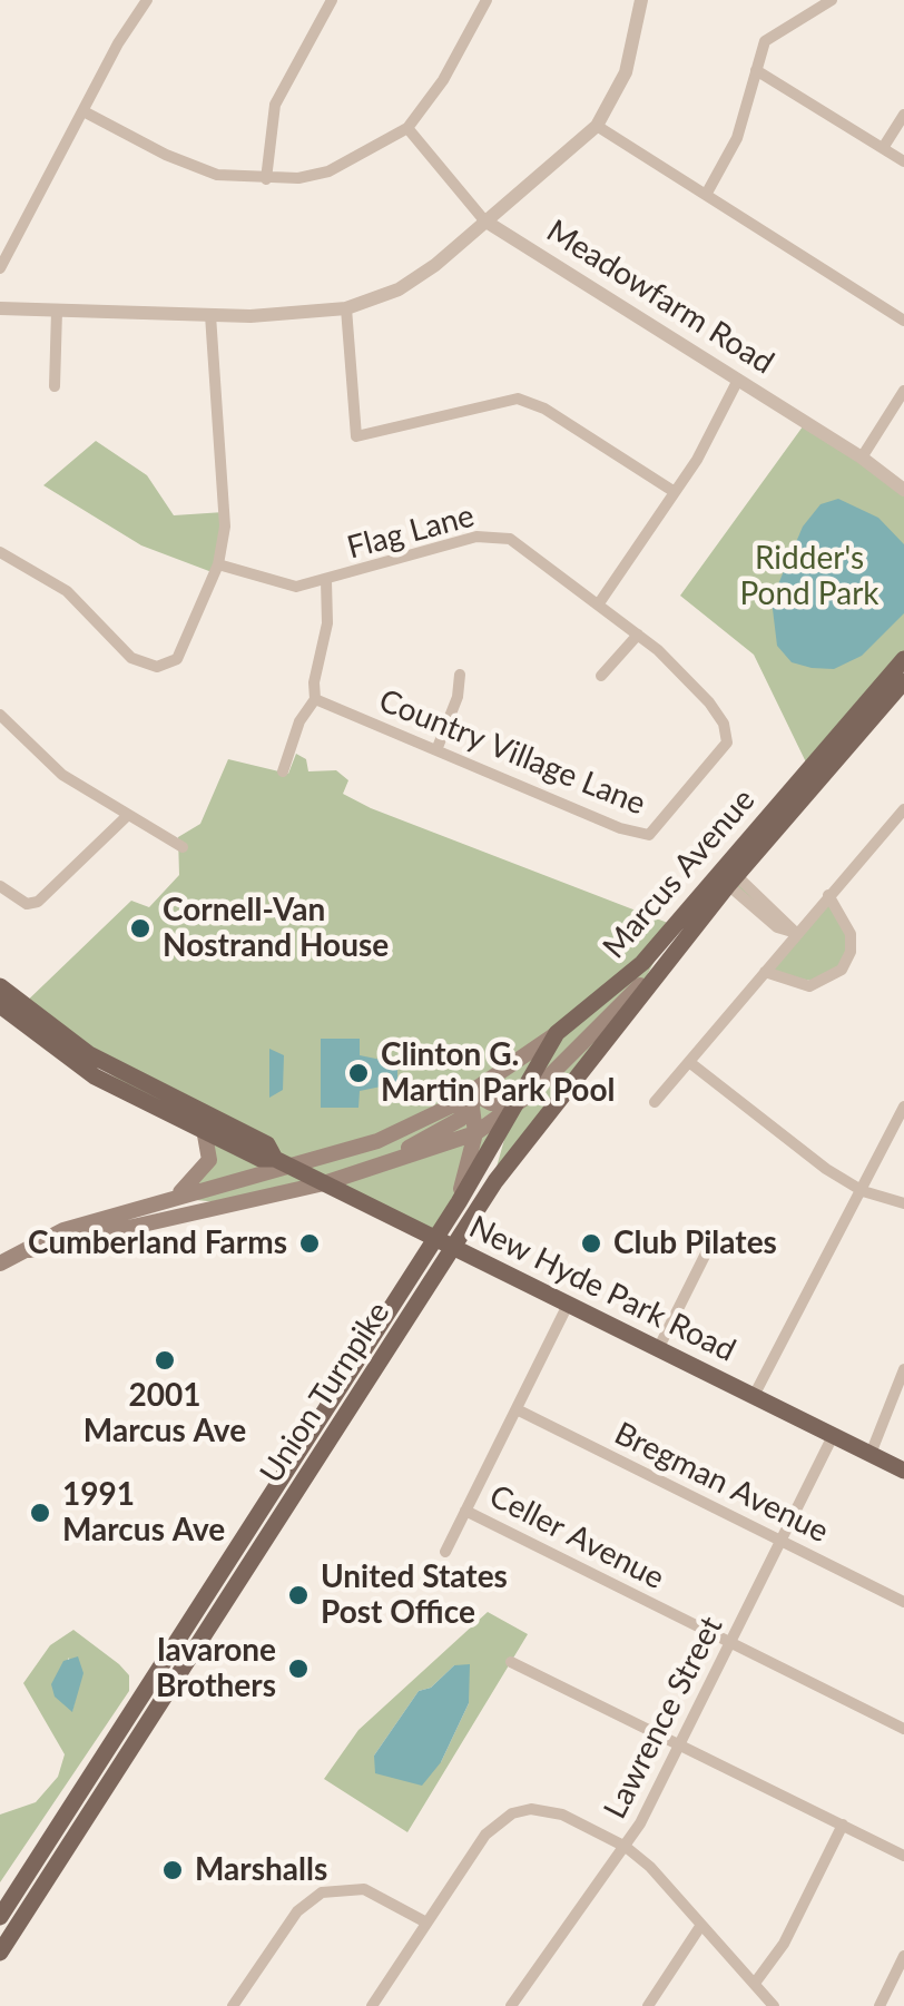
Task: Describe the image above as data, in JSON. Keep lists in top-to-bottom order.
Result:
{
  "streets": {
    "main road": ["Marcus Avenue", "New Hyde Park Road", "Union Turnpike"],
    "street": [
      "Meadowfarm Road",
      "Flag Lane",
      "Country Village Lane",
      "Bregman Avenue",
      "Celler Avenue",
      "Lawrence Street"
    ]
  },
  "crossings": [
    ["Flag Lane", "Country Village Lane"],
    ["Marcus Avenue", "New Hyde Park Road"],
    ["Marcus Avenue", "Union Turnpike"],
    ["New Hyde Park Road", "Union Turnpike"],
    ["New Hyde Park Road", "Lawrence Street"],
    ["Bregman Avenue", "Lawrence Street"],
    ["Celler Avenue", "Lawrence Street"]
  ],
  "parks": ["Ridder's Pond Park"],
  "places": [
    "Cornell-Van Nostrand House",
    "Clinton G. Martin Park Pool",
    "Cumberland Farms",
    "Club Pilates",
    "2001 Marcus Ave",
    "1991 Marcus Ave",
    "United States Post Office",
    "Iavarone Brothers",
    "Marshalls"
  ]
}
